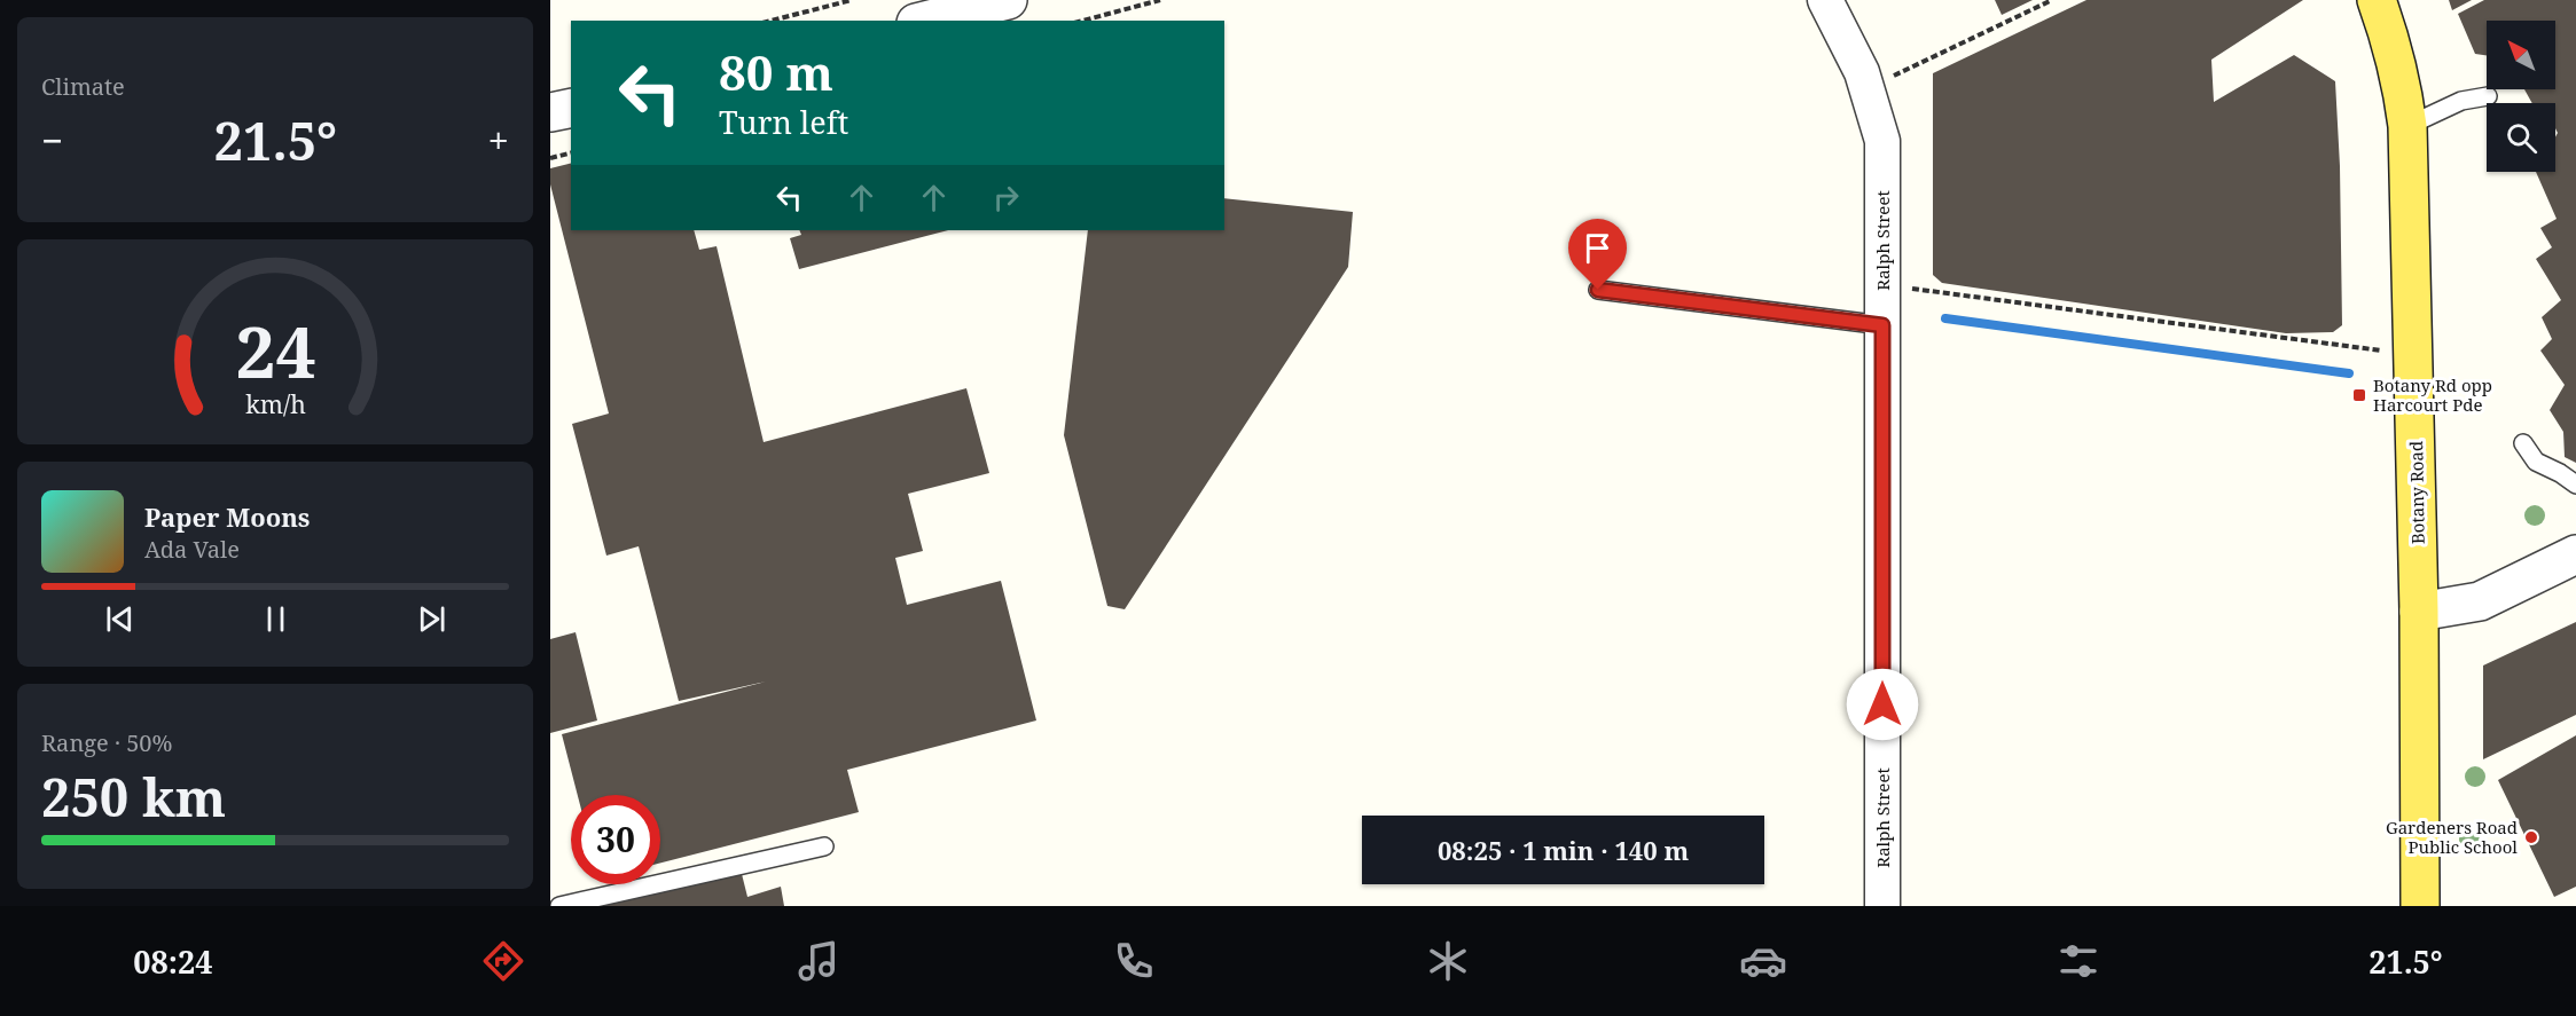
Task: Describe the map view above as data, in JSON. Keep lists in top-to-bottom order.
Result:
{
  "streets": {
    "main road": ["Botany Road"],
    "street": ["Ralph Street"]
  },
  "places": {
    "transit": ["Botany Rd opp Harcourt Pde"],
    "other": ["Gardeners Road Public School"]
  },
  "north": "top left",
  "page": {
    "tile": [
      "Climate",
      ["Range · 50%", "250 km"]
    ],
    "turn": ["80 m", "Turn left"],
    "heat": ["−", "21.5°", "+"],
    "song": ["Paper Moons", "Ada Vale"],
    "limit": "30",
    "trip": "08:25 · 1 min · 140 m",
    "tabs": ["08:24", "21.5°"],
    "gauge": ["24", "km/h"]
  }
}
